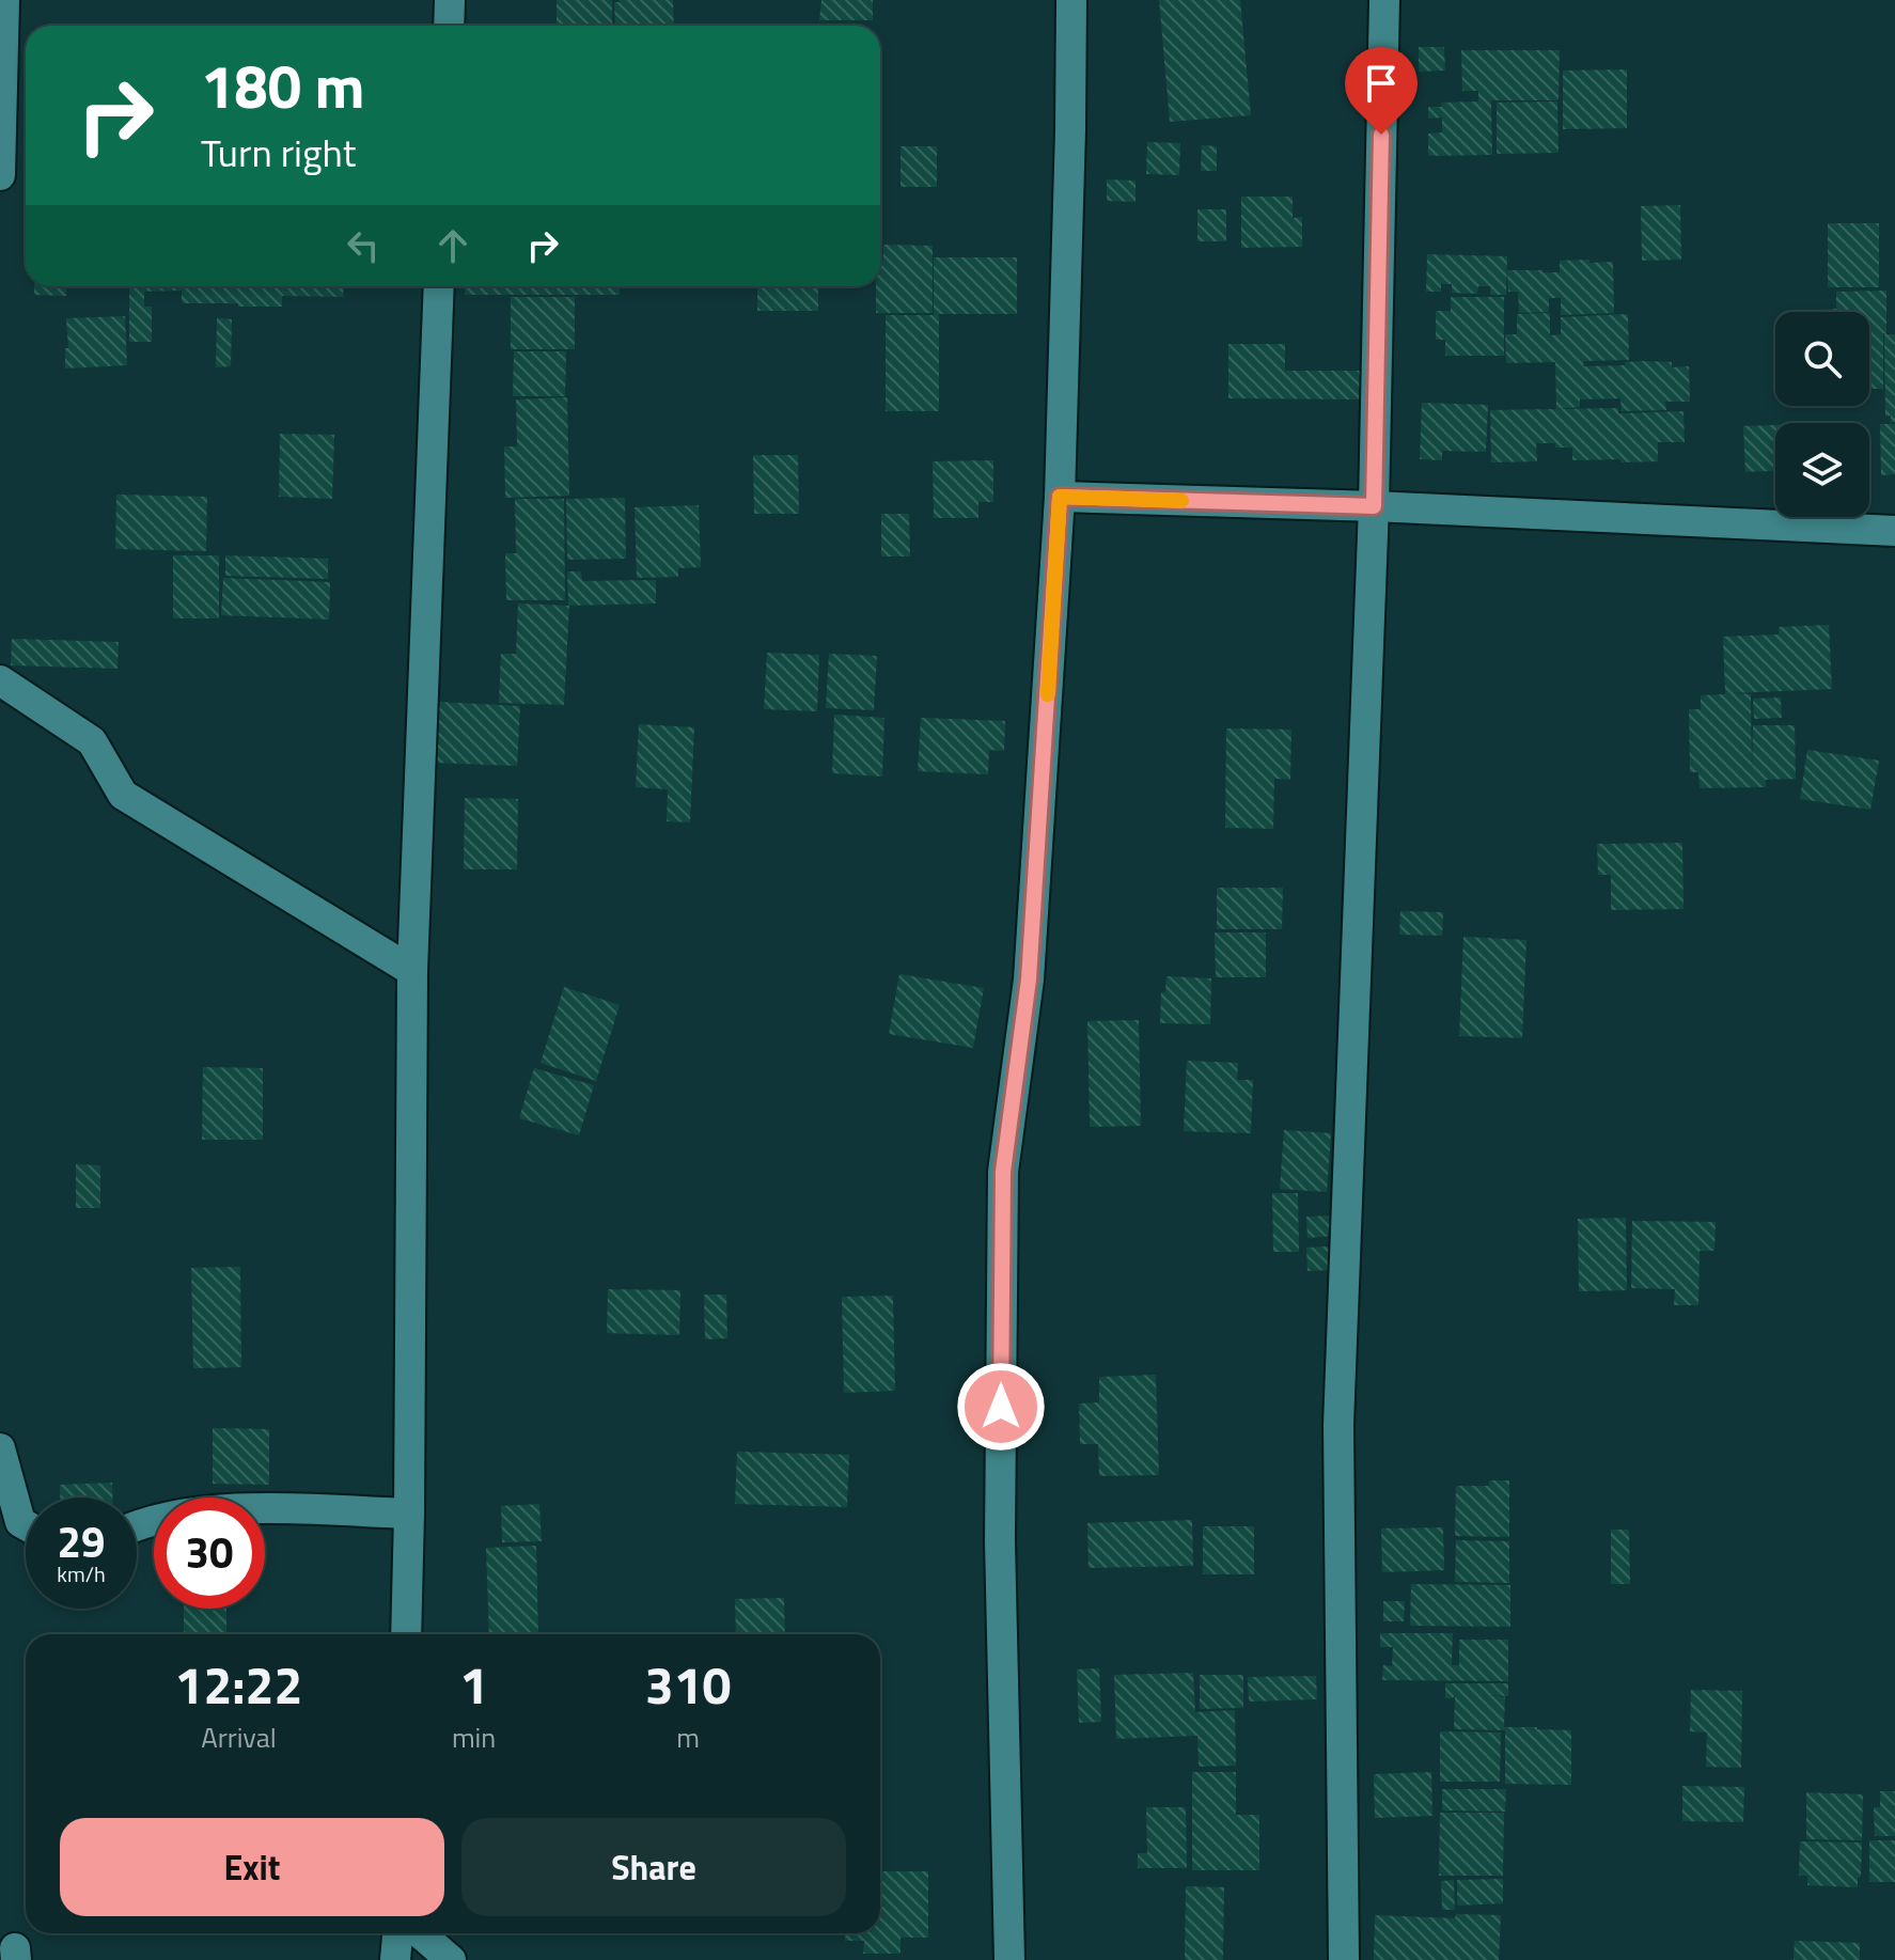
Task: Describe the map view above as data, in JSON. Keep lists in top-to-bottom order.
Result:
{
  "page": {
    "turn": ["180 m", "Turn right"],
    "speed": "29 km/h",
    "limit": "30",
    "eta": [
      "12:22",
      "Arrival",
      "1",
      "min",
      "310",
      "m"
    ],
    "buttons": ["Exit", "Share"]
  }
}
